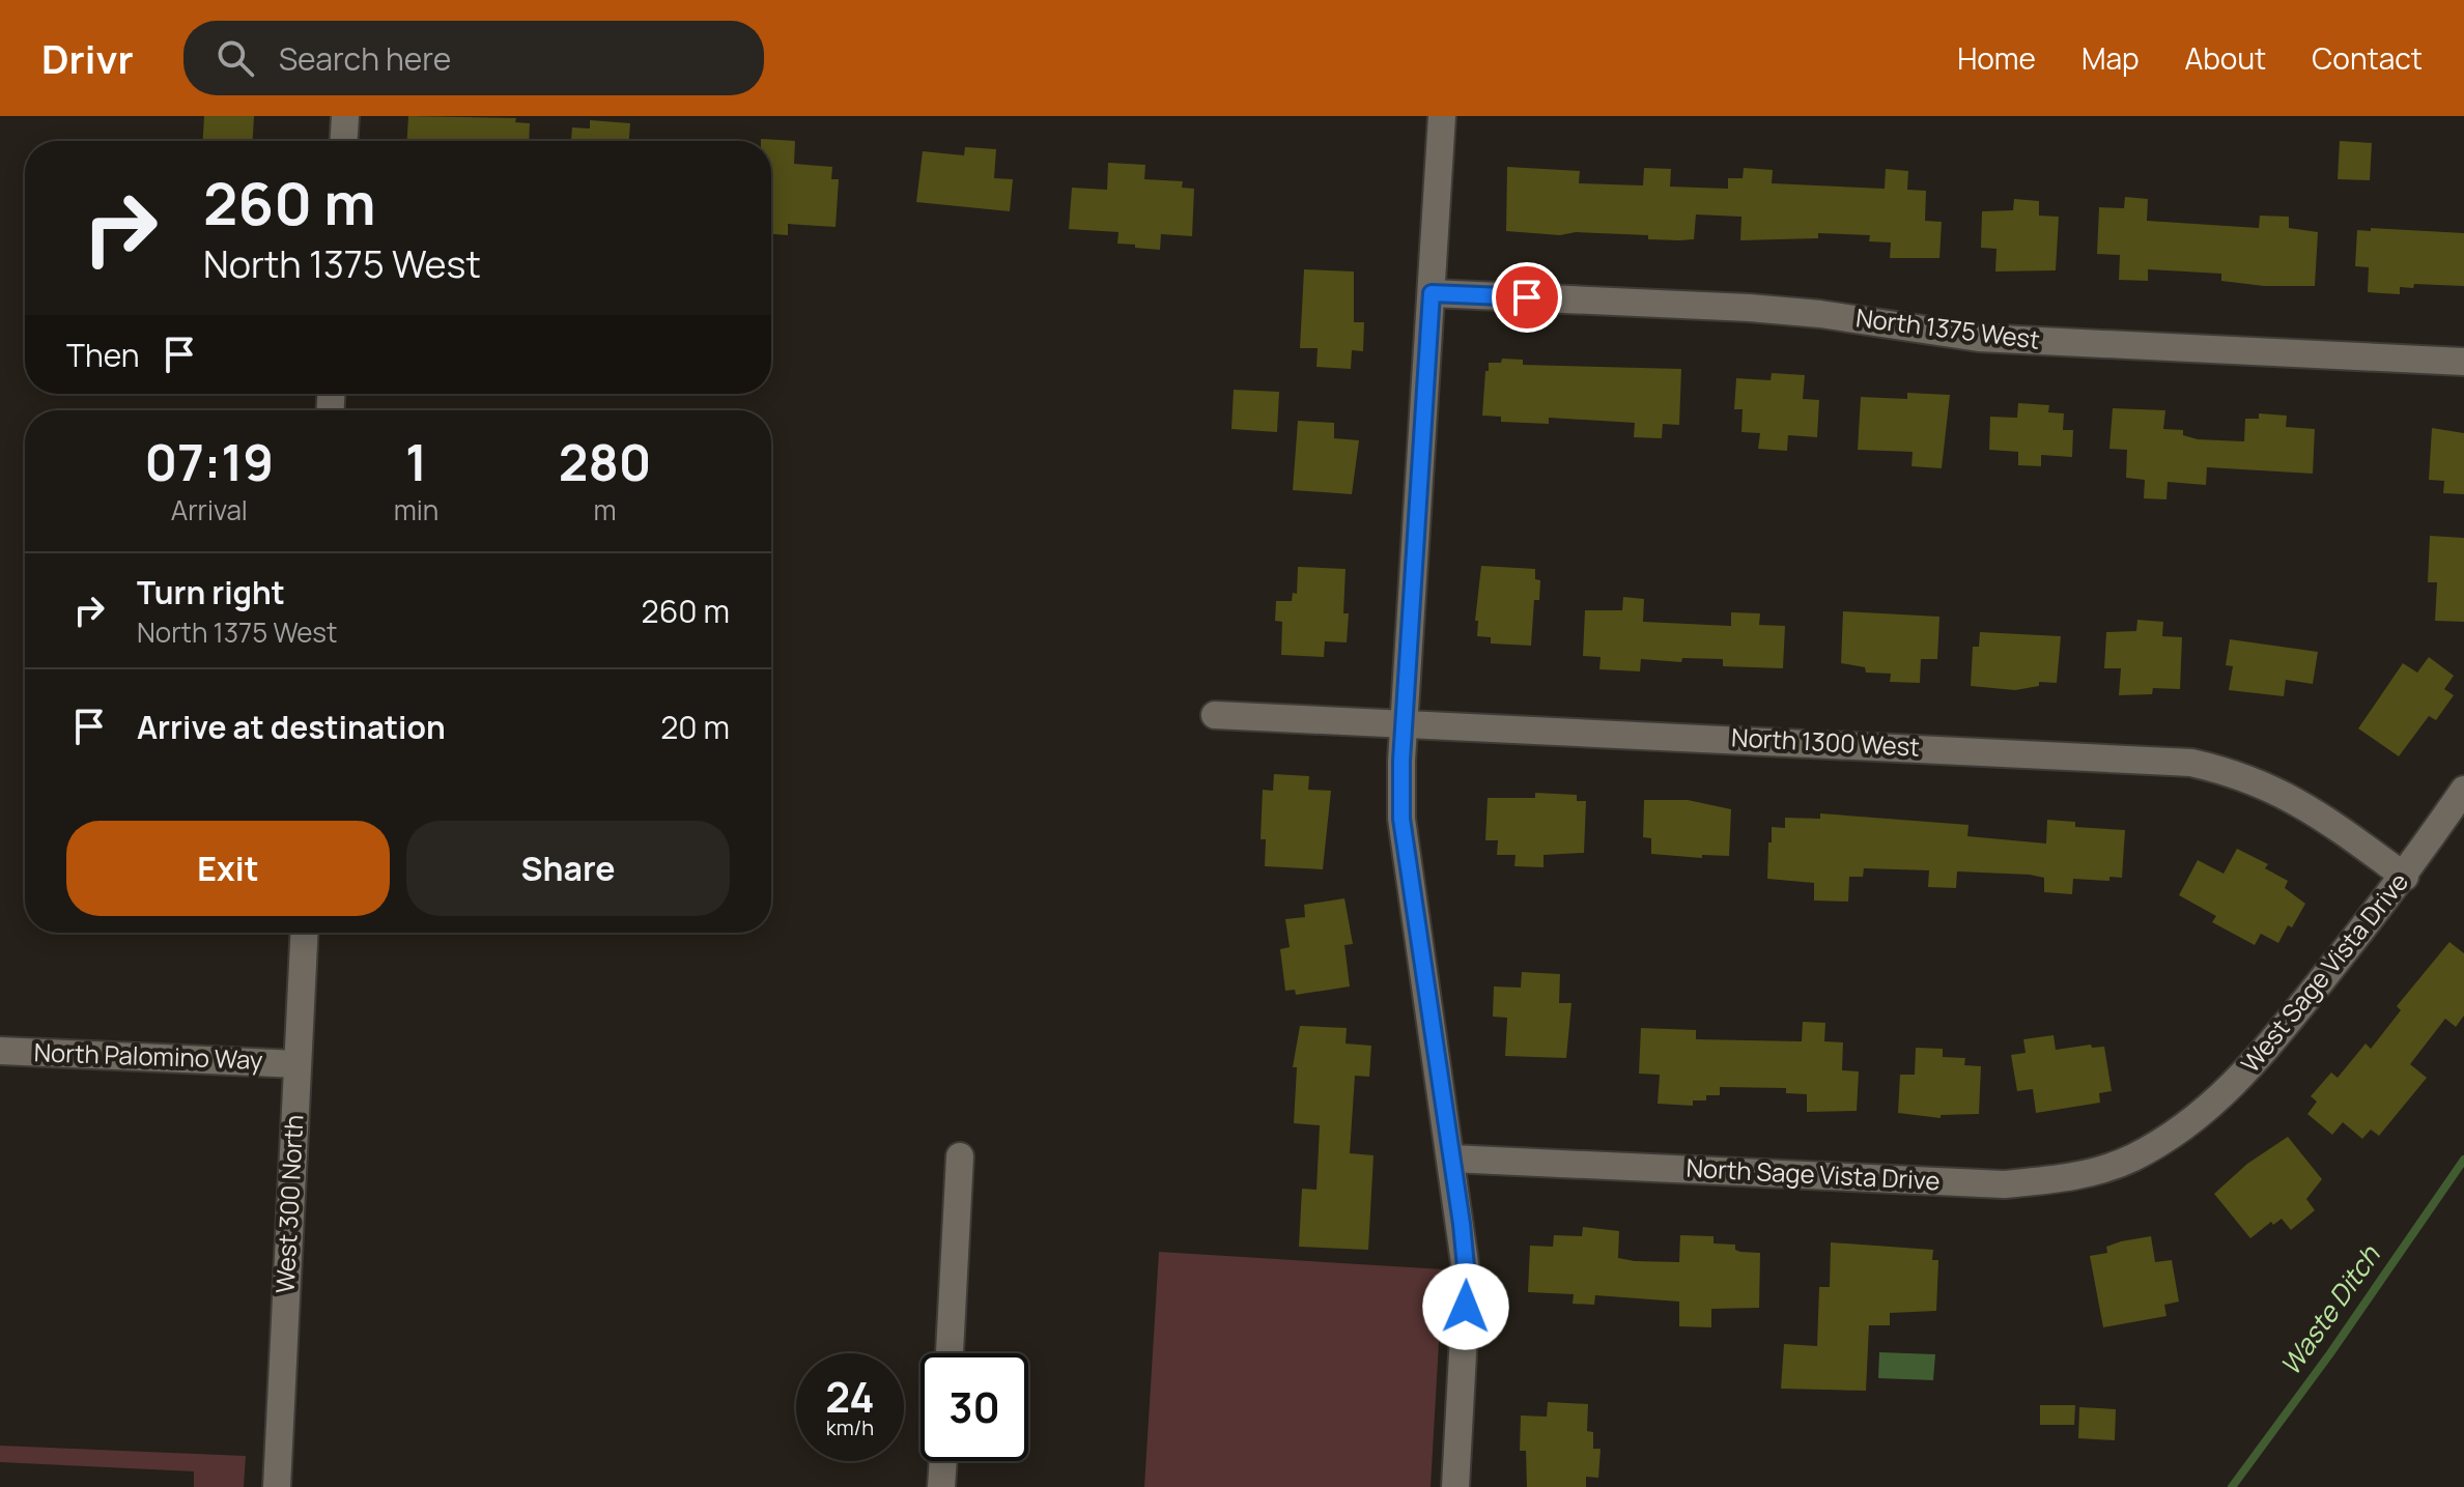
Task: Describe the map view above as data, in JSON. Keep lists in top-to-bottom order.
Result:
{
  "streets": {
    "street": [
      "North 1375 West",
      "North 1300 West",
      "West Sage Vista Drive",
      "North Palomino Way",
      "North Sage Vista Drive",
      "West 300 North"
    ]
  },
  "crossings": [
    ["North 1300 West", "West Sage Vista Drive"],
    ["West Sage Vista Drive", "North Sage Vista Drive"],
    ["North Palomino Way", "West 300 North"]
  ],
  "water": ["Waste Ditch"],
  "page": {
    "header": "Drivr",
    "search": "Search here",
    "nav": [
      "Home",
      "Map",
      "About",
      "Contact"
    ],
    "turn": ["260 m", "North 1375 West"],
    "then": "Then",
    "eta": [
      "07:19",
      "Arrival",
      "1",
      "min",
      "280",
      "m"
    ],
    "list": [
      {
        "name": "Turn right",
        "note": "North 1375 West",
        "value": "260 m"
      },
      {
        "name": "Arrive at destination",
        "value": "20 m"
      }
    ],
    "buttons": ["Exit", "Share"],
    "speed": "24 km/h",
    "limit": "30"
  }
}
